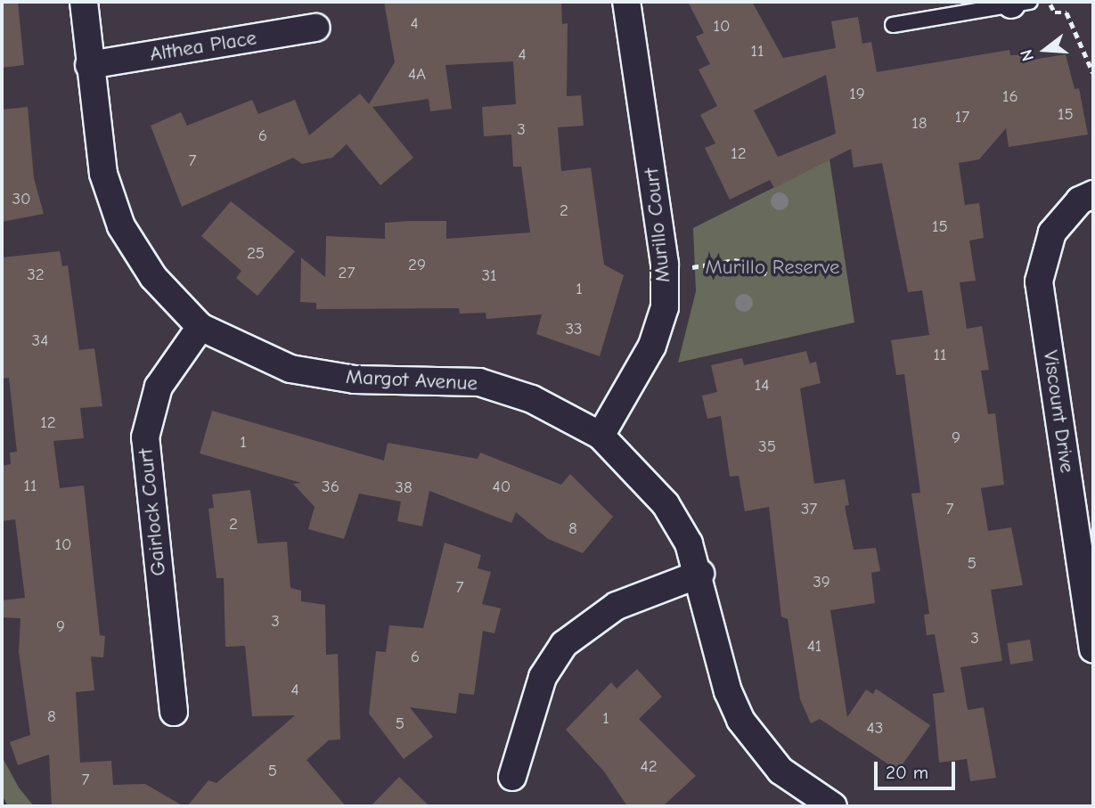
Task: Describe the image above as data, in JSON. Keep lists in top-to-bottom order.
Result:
{
  "streets": {
    "street": [
      "Althea Place",
      "Murillo Court",
      "Margot Avenue",
      "Viscount Drive",
      "Gairlock Court"
    ]
  },
  "crossings": [
    ["Althea Place", "Margot Avenue"],
    ["Murillo Court", "Margot Avenue"],
    ["Margot Avenue", "Gairlock Court"]
  ],
  "parks": ["Murillo Reserve"],
  "house_numbers": [
    "4",
    "10",
    "11",
    "4",
    "4A",
    "19",
    "16",
    "15",
    "17",
    "18",
    "3",
    "6",
    "12",
    "7",
    "30",
    "2",
    "15",
    "25",
    "29",
    "27",
    "32",
    "31",
    "1",
    "33",
    "34",
    "11",
    "14",
    "12",
    "9",
    "1",
    "35",
    "11",
    "36",
    "40",
    "38",
    "37",
    "7",
    "2",
    "8",
    "10",
    "5",
    "39",
    "7",
    "3",
    "9",
    "3",
    "41",
    "6",
    "4",
    "8",
    "1",
    "5",
    "43",
    "42",
    "5",
    "7"
  ],
  "scale_bar": "20 m",
  "north": "left"
}
